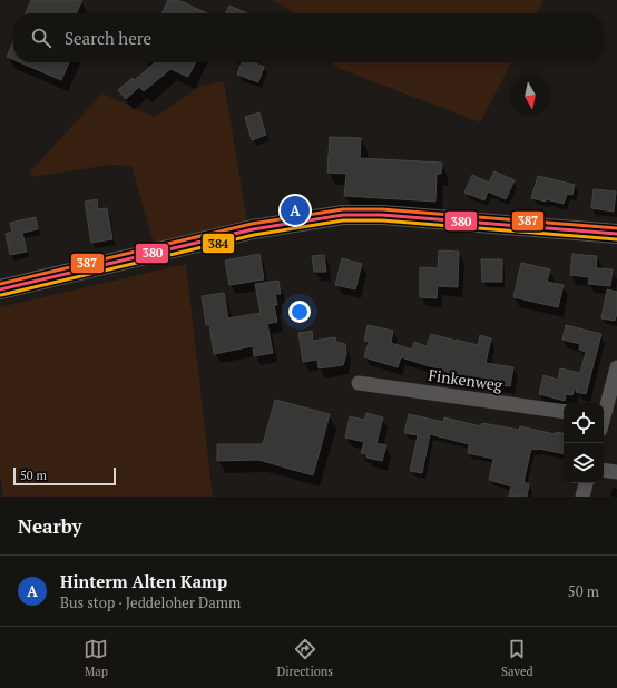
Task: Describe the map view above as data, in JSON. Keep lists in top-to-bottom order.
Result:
{
  "streets": {
    "street": ["Finkenweg"]
  },
  "lines": ["transit line 387", "transit line 380", "transit line 384"],
  "scale_bar": "50 m",
  "north": "bottom",
  "page": {
    "search": "Search here",
    "pins": "A",
    "scale": "50 m",
    "heading": "Nearby",
    "list": [
      {
        "mark": "A",
        "name": "Hinterm Alten Kamp",
        "note": "Bus stop · Jeddeloher Damm",
        "value": "50 m"
      }
    ],
    "nav": ["Map", "Directions", "Saved"]
  }
}
